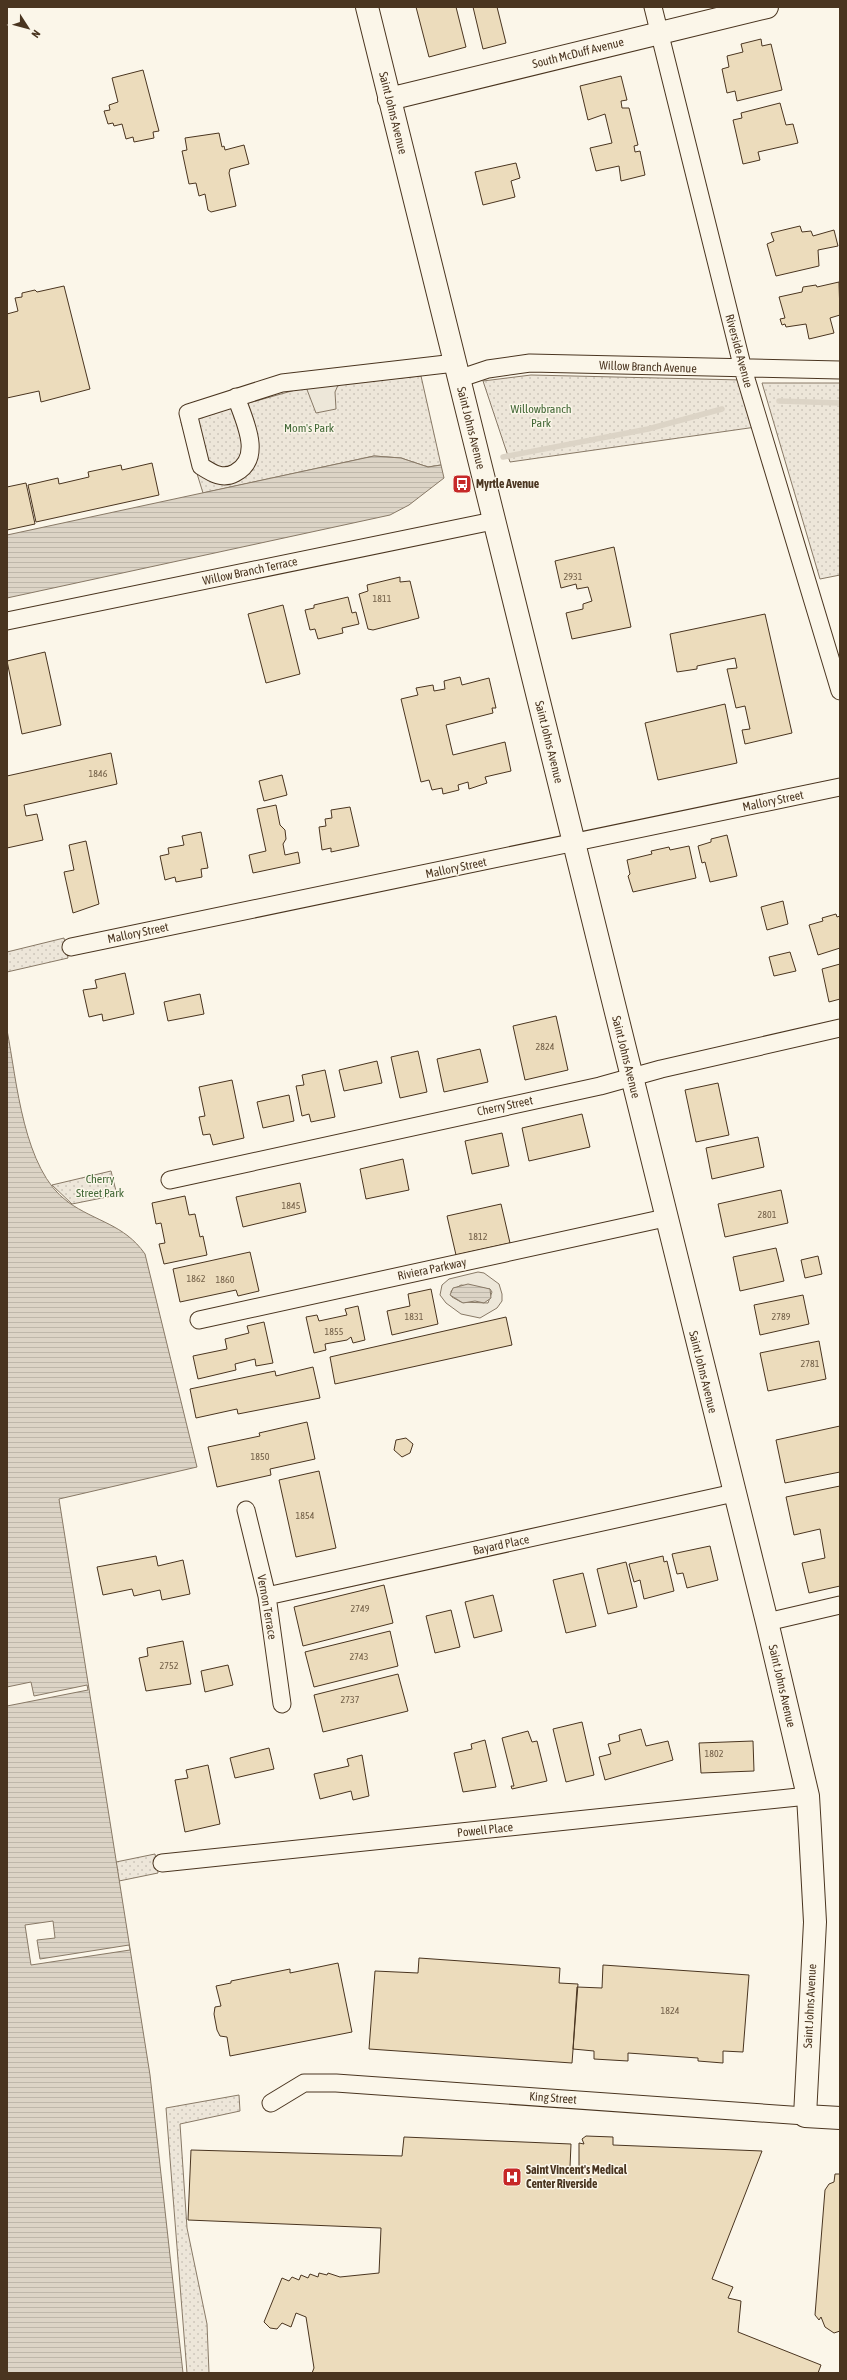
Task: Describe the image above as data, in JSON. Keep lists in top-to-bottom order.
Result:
{
  "streets": {
    "main road": ["South McDuff Avenue", "Saint Johns Avenue", "King Street"],
    "street": [
      "Riverside Avenue",
      "Willow Branch Avenue",
      "Willow Branch Terrace",
      "Mallory Street",
      "Cherry Street",
      "Riviera Parkway",
      "Bayard Place",
      "Vernon Terrace",
      "Powell Place"
    ]
  },
  "crossings": [
    ["South McDuff Avenue", "Saint Johns Avenue"],
    ["South McDuff Avenue", "Riverside Avenue"],
    ["Saint Johns Avenue", "Willow Branch Avenue"],
    ["Saint Johns Avenue", "Willow Branch Terrace"],
    ["Saint Johns Avenue", "Mallory Street"],
    ["Saint Johns Avenue", "Cherry Street"],
    ["Saint Johns Avenue", "Riviera Parkway"],
    ["Saint Johns Avenue", "Bayard Place"],
    ["Saint Johns Avenue", "Powell Place"],
    ["Saint Johns Avenue", "King Street"],
    ["Riverside Avenue", "Willow Branch Avenue"],
    ["Bayard Place", "Vernon Terrace"]
  ],
  "parks": ["Willowbranch Park", "Mom's Park", "Cherry Street Park"],
  "places": {
    "bus stop": ["Myrtle Avenue"],
    "hospital": ["Saint Vincent's Medical Center Riverside"]
  },
  "house_numbers": [
    "2931",
    "1811",
    "1846",
    "2824",
    "1845",
    "2801",
    "1812",
    "1862",
    "1860",
    "1831",
    "2789",
    "1855",
    "2781",
    "1850",
    "1854",
    "2749",
    "2743",
    "2752",
    "2737",
    "1802",
    "1824"
  ],
  "north": "bottom right"
}
